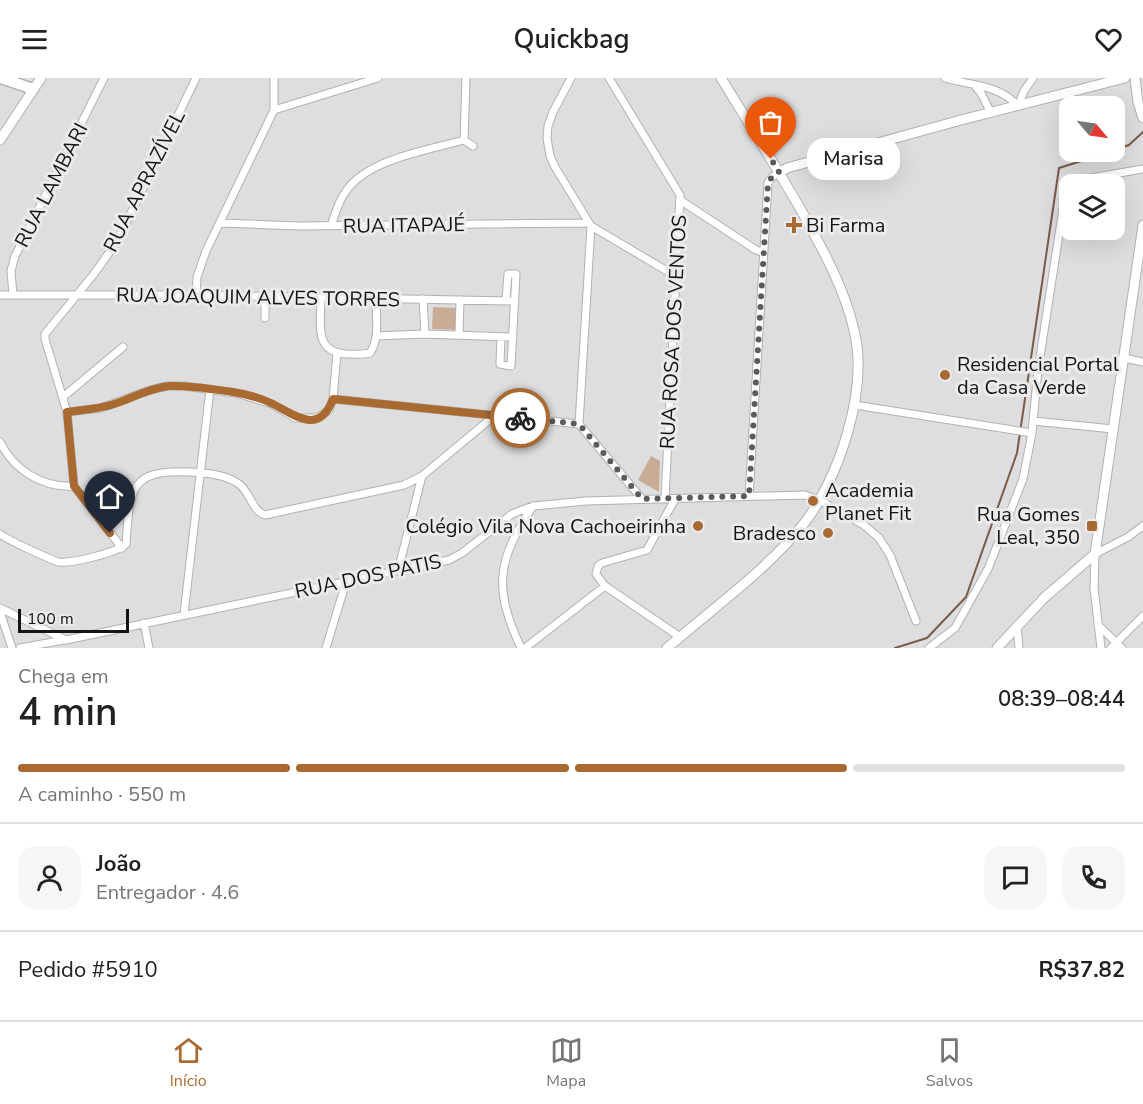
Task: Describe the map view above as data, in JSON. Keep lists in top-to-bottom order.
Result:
{
  "streets": {
    "street": [
      "RUA APRAZÍVEL",
      "RUA LAMBARI",
      "RUA ITAPAJÉ",
      "RUA JOAQUIM ALVES TORRES",
      "RUA ROSA DOS VENTOS",
      "RUA DOS PATIS"
    ]
  },
  "crossings": [
    ["RUA APRAZÍVEL", "RUA JOAQUIM ALVES TORRES"],
    ["RUA LAMBARI", "RUA JOAQUIM ALVES TORRES"],
    ["RUA ROSA DOS VENTOS", "RUA DOS PATIS"]
  ],
  "places": {
    "other": [
      "Marisa",
      "Residencial Portal da Casa Verde",
      "Academia Planet Fit",
      "Colégio Vila Nova Cachoeirinha",
      "Bradesco"
    ],
    "health": ["Bi Farma"],
    "transit": ["Rua Gomes Leal, 350"]
  },
  "scale_bar": "100 m",
  "north": "bottom right",
  "page": {
    "header": "Quickbag",
    "bubble": "Marisa",
    "scale": "100 m",
    "heading": ["4 min", "Chega em", "08:39–08:44"],
    "panel": [
      "João",
      "Entregador · 4.6",
      "Pedido #5910",
      "R$37.82"
    ],
    "bar": "A caminho · 550 m",
    "tabs": ["Início", "Mapa", "Salvos"]
  }
}
